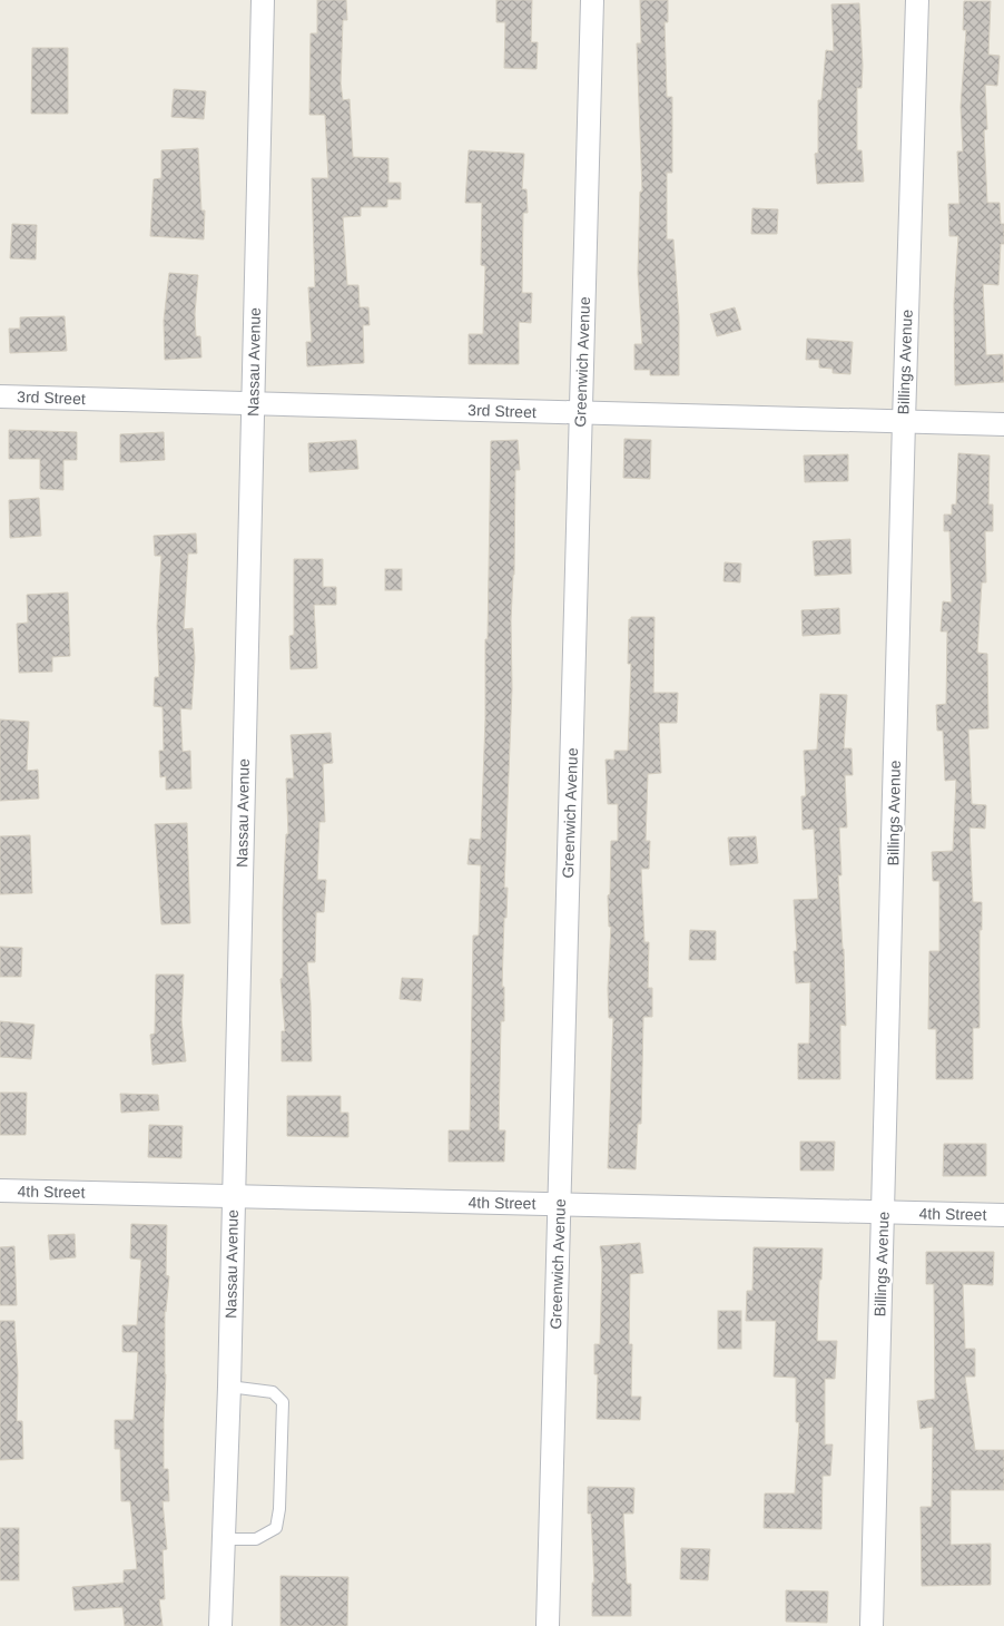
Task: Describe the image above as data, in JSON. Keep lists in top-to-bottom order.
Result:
{
  "streets": {
    "street": [
      "Nassau Avenue",
      "Greenwich Avenue",
      "Billings Avenue",
      "3rd Street",
      "4th Street"
    ]
  },
  "crossings": [
    ["Nassau Avenue", "3rd Street"],
    ["Nassau Avenue", "4th Street"],
    ["Greenwich Avenue", "3rd Street"],
    ["Greenwich Avenue", "4th Street"],
    ["Billings Avenue", "3rd Street"],
    ["Billings Avenue", "4th Street"]
  ]
}
